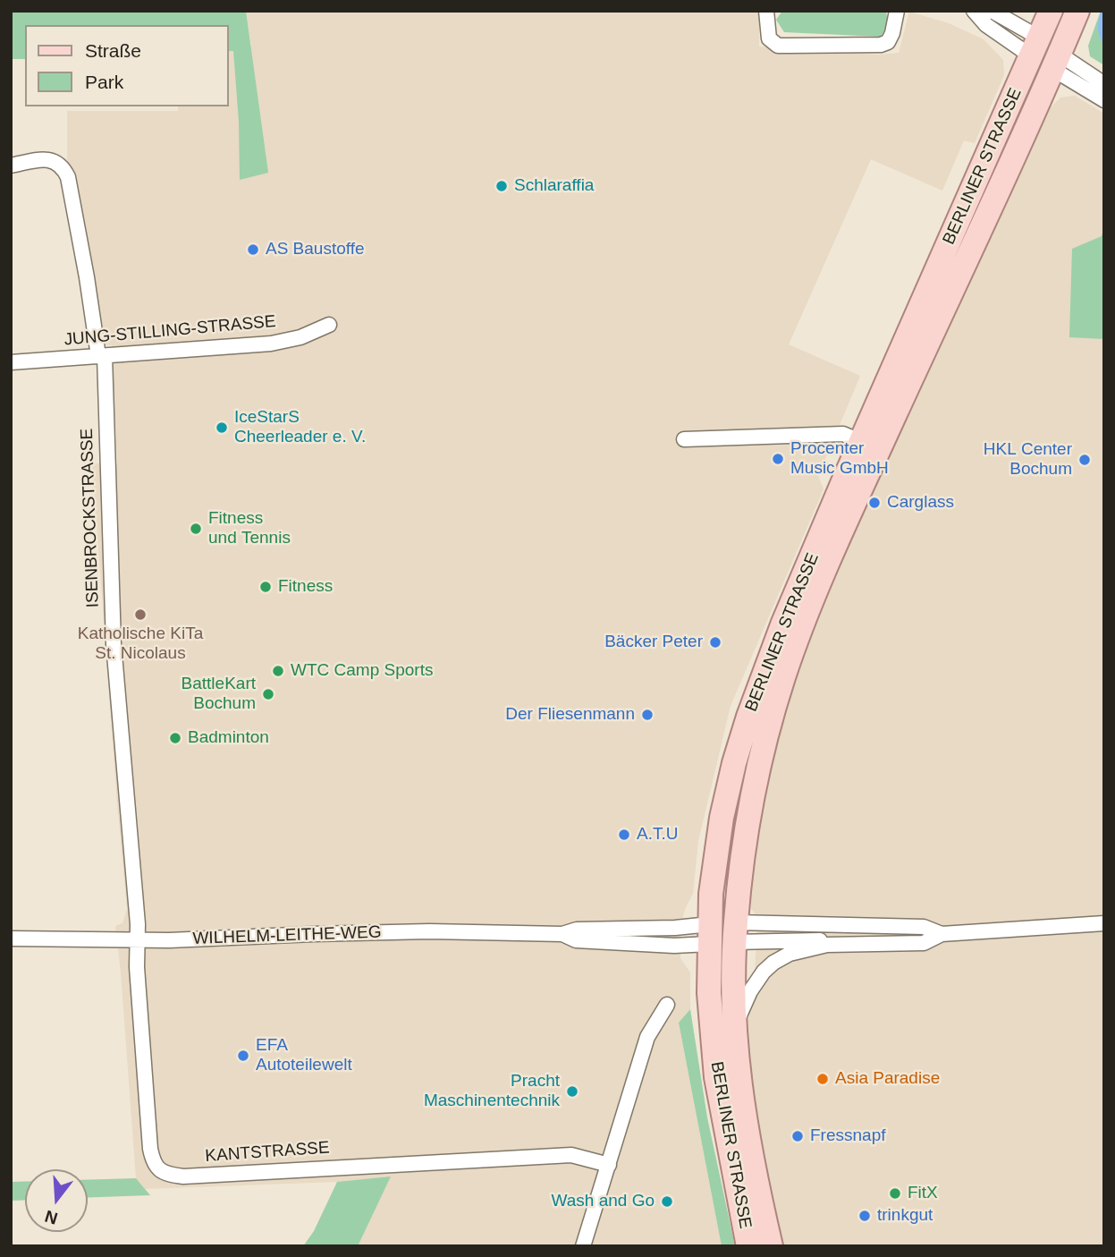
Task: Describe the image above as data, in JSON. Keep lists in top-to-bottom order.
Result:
{
  "streets": {
    "main road": ["BERLINER STRASSE", "WILHELM-LEITHE-WEG"],
    "street": ["JUNG-STILLING-STRASSE", "ISENBROCKSTRASSE", "KANTSTRASSE"]
  },
  "crossings": [
    ["BERLINER STRASSE", "WILHELM-LEITHE-WEG"],
    ["JUNG-STILLING-STRASSE", "ISENBROCKSTRASSE"],
    ["ISENBROCKSTRASSE", "WILHELM-LEITHE-WEG"],
    ["ISENBROCKSTRASSE", "KANTSTRASSE"],
    ["WILHELM-LEITHE-WEG", "KANTSTRASSE"]
  ],
  "places": [
    "Schlaraffia",
    "AS Baustoffe",
    "IceStarS Cheerleader e. V.",
    "Procenter Music GmbH",
    "HKL Center Bochum",
    "Carglass",
    "Fitness und Tennis",
    "Fitness",
    "Katholische KiTa St. Nicolaus",
    "Bäcker Peter",
    "WTC Camp Sports",
    "BattleKart Bochum",
    "Der Fliesenmann",
    "Badminton",
    "A.T.U",
    "EFA Autoteilewelt",
    "Asia Paradise",
    "Pracht Maschinentechnik",
    "Fressnapf",
    "FitX",
    "Wash and Go",
    "trinkgut"
  ],
  "legend": ["Straße", "Park"],
  "north": "bottom"
}
